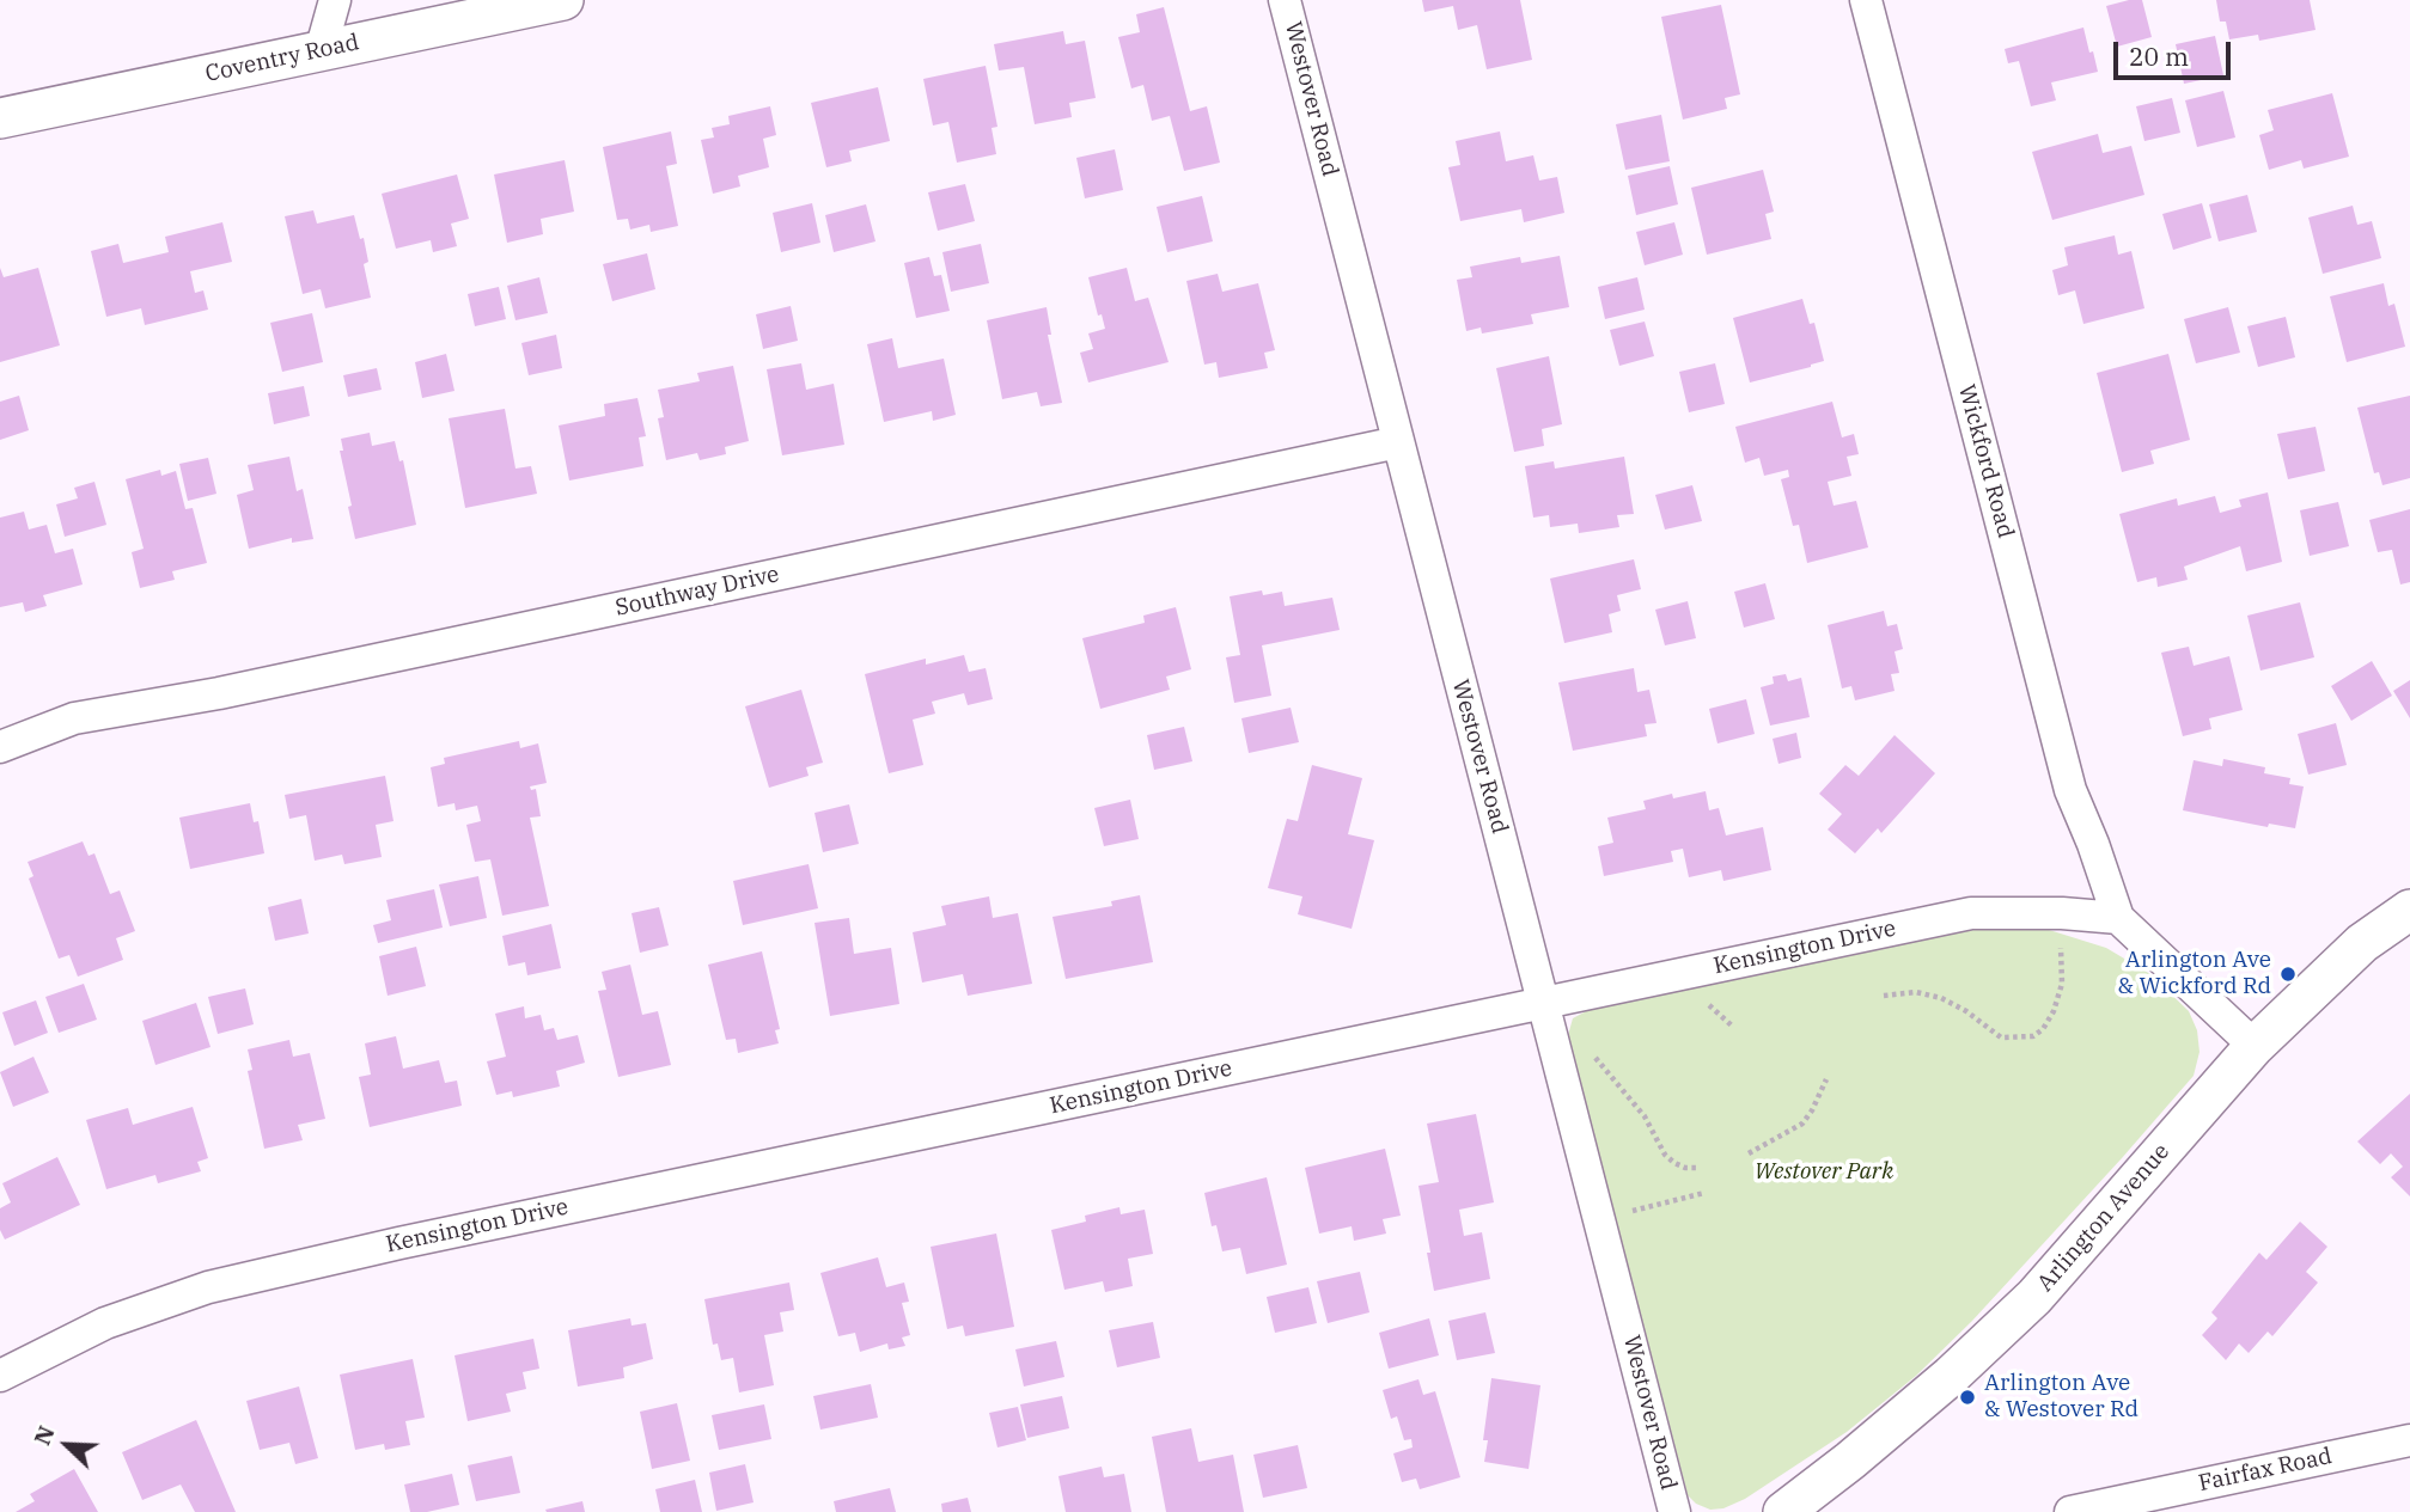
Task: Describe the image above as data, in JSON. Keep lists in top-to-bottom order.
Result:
{
  "streets": {
    "street": [
      "Coventry Road",
      "Westover Road",
      "Wickford Road",
      "Southway Drive",
      "Kensington Drive",
      "Arlington Avenue",
      "Fairfax Road"
    ]
  },
  "crossings": [
    ["Westover Road", "Southway Drive"],
    ["Westover Road", "Kensington Drive"],
    ["Wickford Road", "Kensington Drive"]
  ],
  "parks": ["Westover Park"],
  "places": ["Arlington Ave & Wickford Rd", "Arlington Ave & Westover Rd"],
  "scale_bar": "20 m",
  "north": "top left"
}
